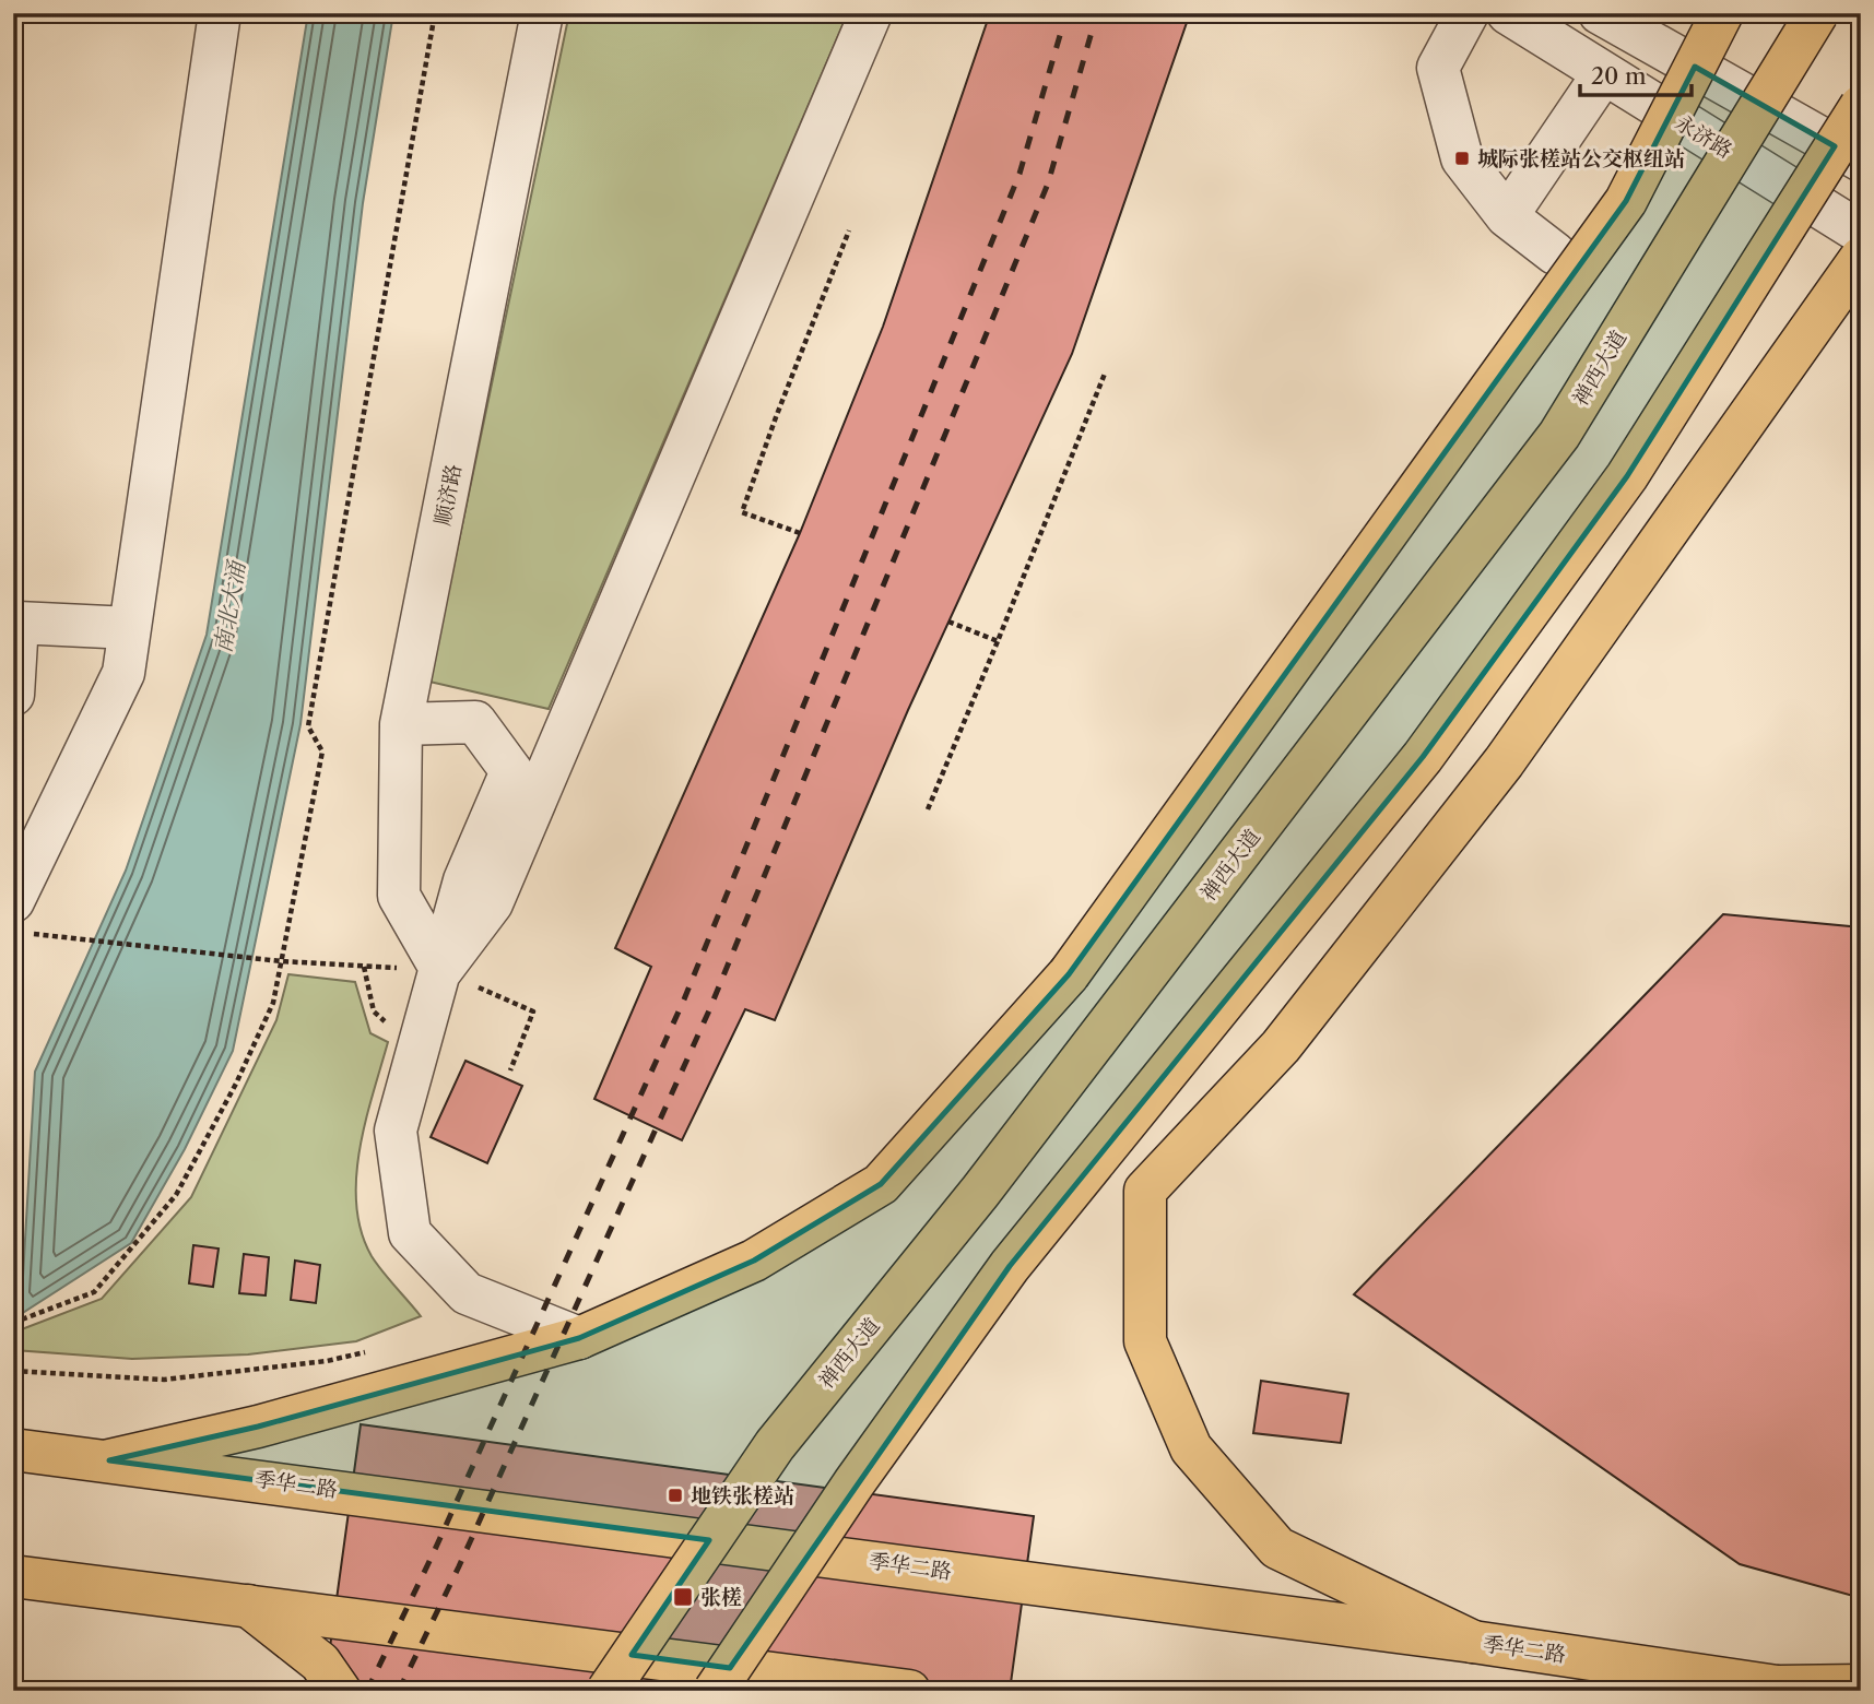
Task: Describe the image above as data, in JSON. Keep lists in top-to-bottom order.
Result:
{
  "streets": {
    "main road": ["禅西大道", "季华二路"],
    "street": ["永济路", "顺济路"]
  },
  "water": ["南北大涌"],
  "places": {
    "transit": ["城际张槎站公交枢纽站", "地铁张槎站", "张槎"]
  },
  "scale_bar": "20 m"
}
